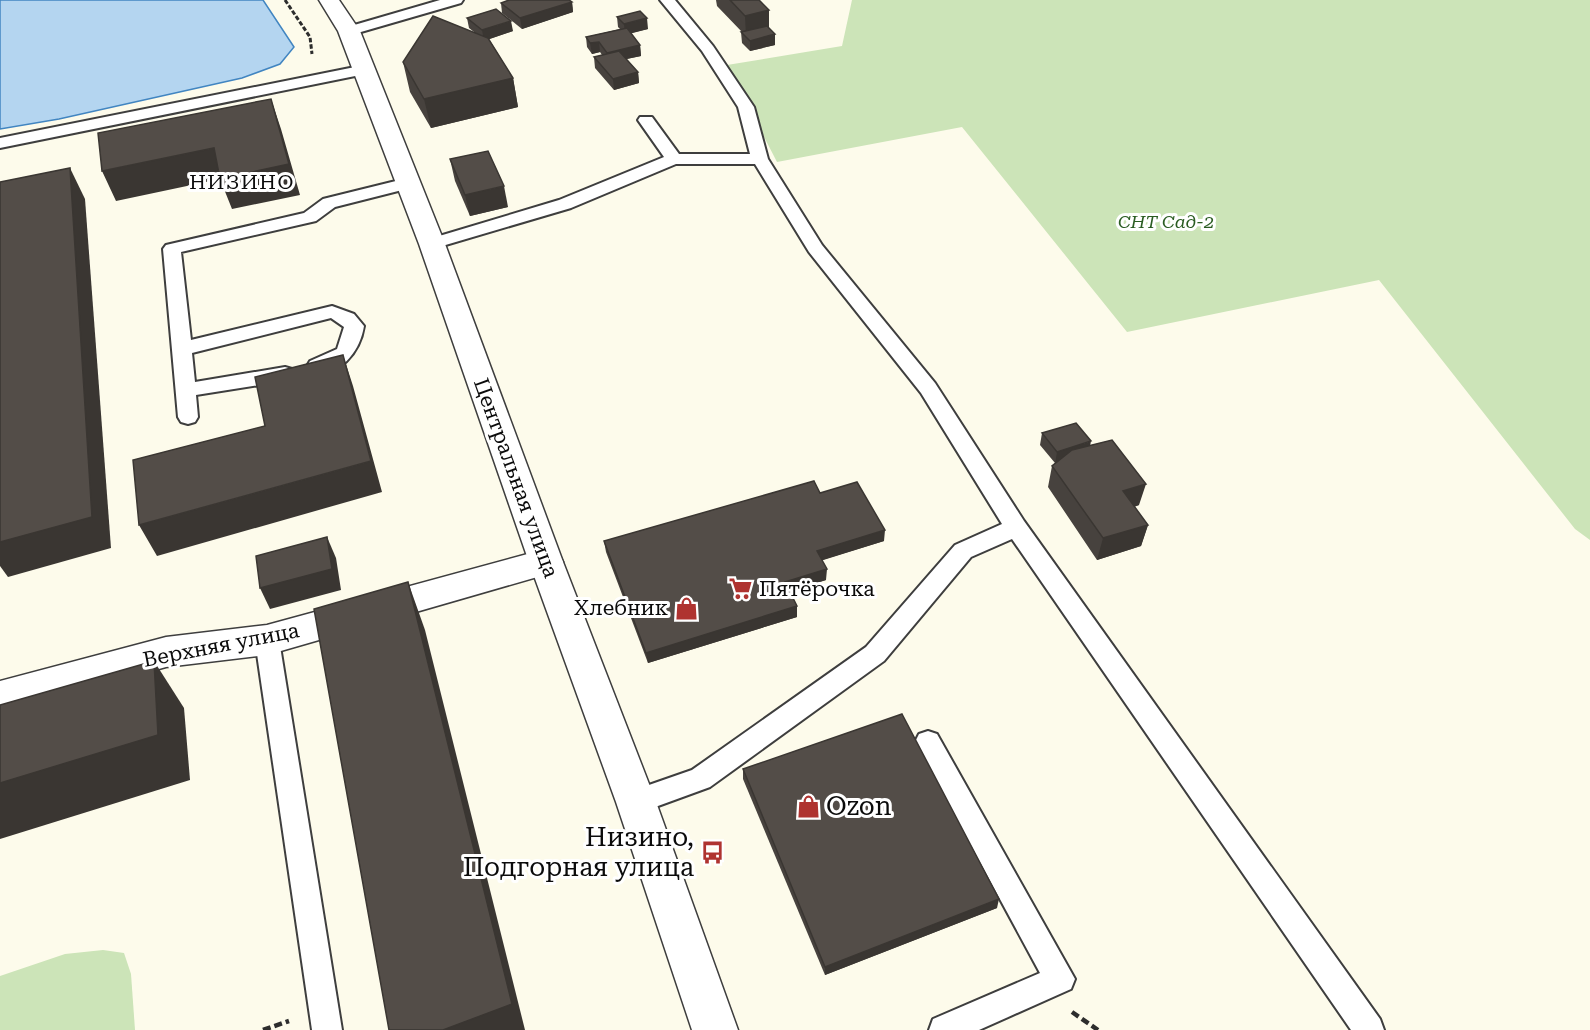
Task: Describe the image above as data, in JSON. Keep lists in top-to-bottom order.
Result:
{
  "streets": {
    "street": ["Центральная улица", "Верхняя улица"]
  },
  "crossings": [
    ["Центральная улица", "Верхняя улица"]
  ],
  "districts": ["НИЗИНО"],
  "parks": ["СНТ Сад-2"],
  "places": {
    "supermarket": ["Пятёрочка"],
    "shop": ["Хлебник", "Ozon"],
    "bus stop": ["Низино, Подгорная улица"]
  }
}
